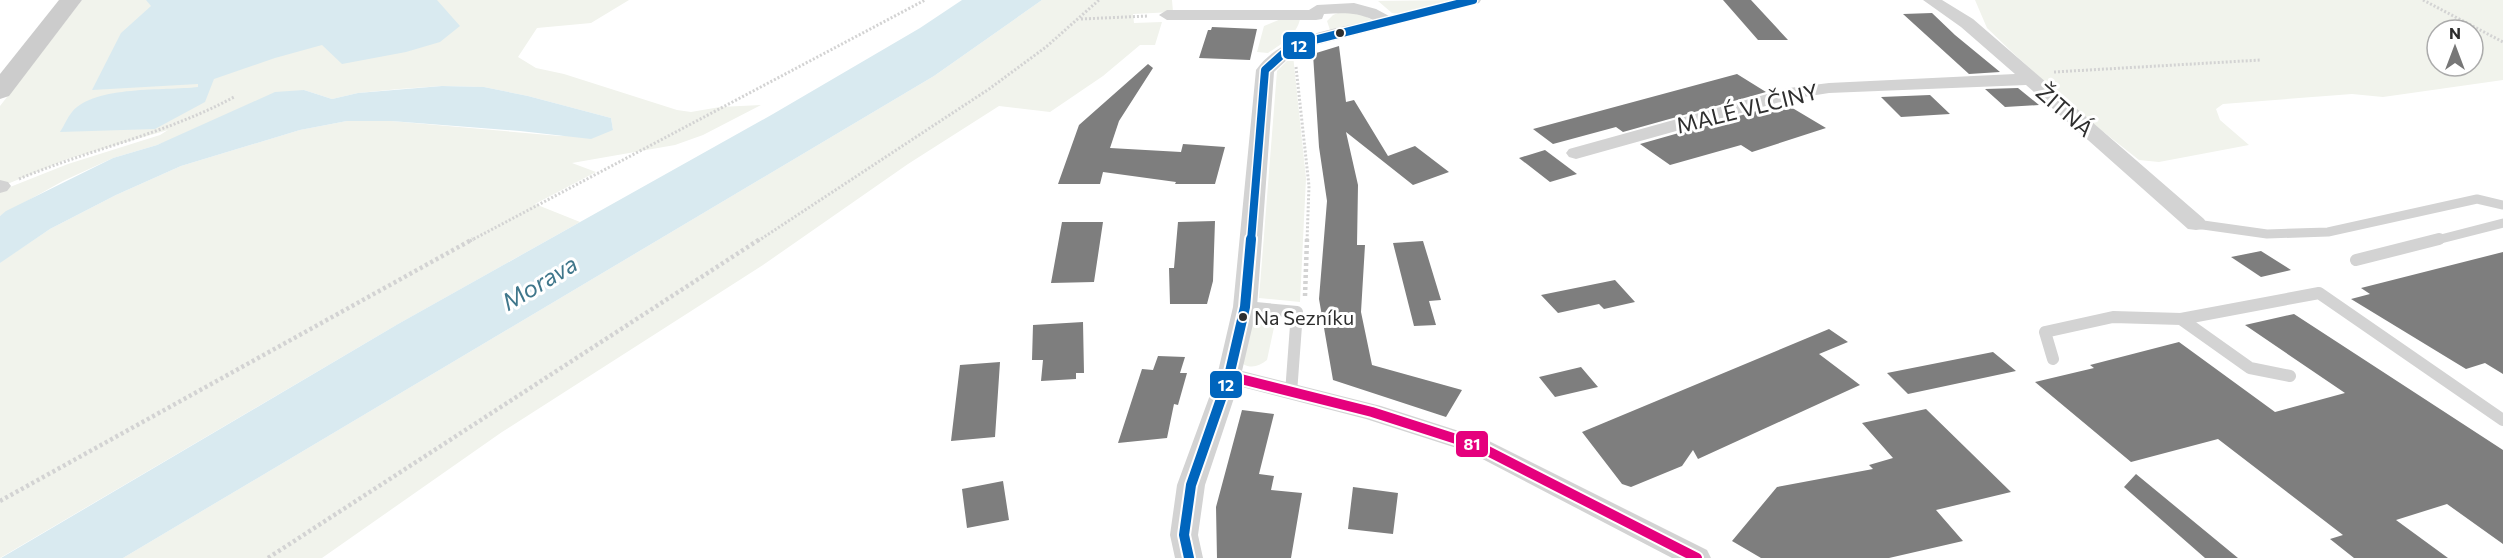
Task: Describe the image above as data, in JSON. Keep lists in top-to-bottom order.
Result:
{
  "streets": {
    "street": ["MALÉ VLČINY", "ŽITNÁ"]
  },
  "crossings": [
    ["MALÉ VLČINY", "ŽITNÁ"]
  ],
  "water": ["Morava"],
  "places": ["Na Sezníku"],
  "lines": ["transit line 12", "transit line 81"],
  "north": "top"
}
